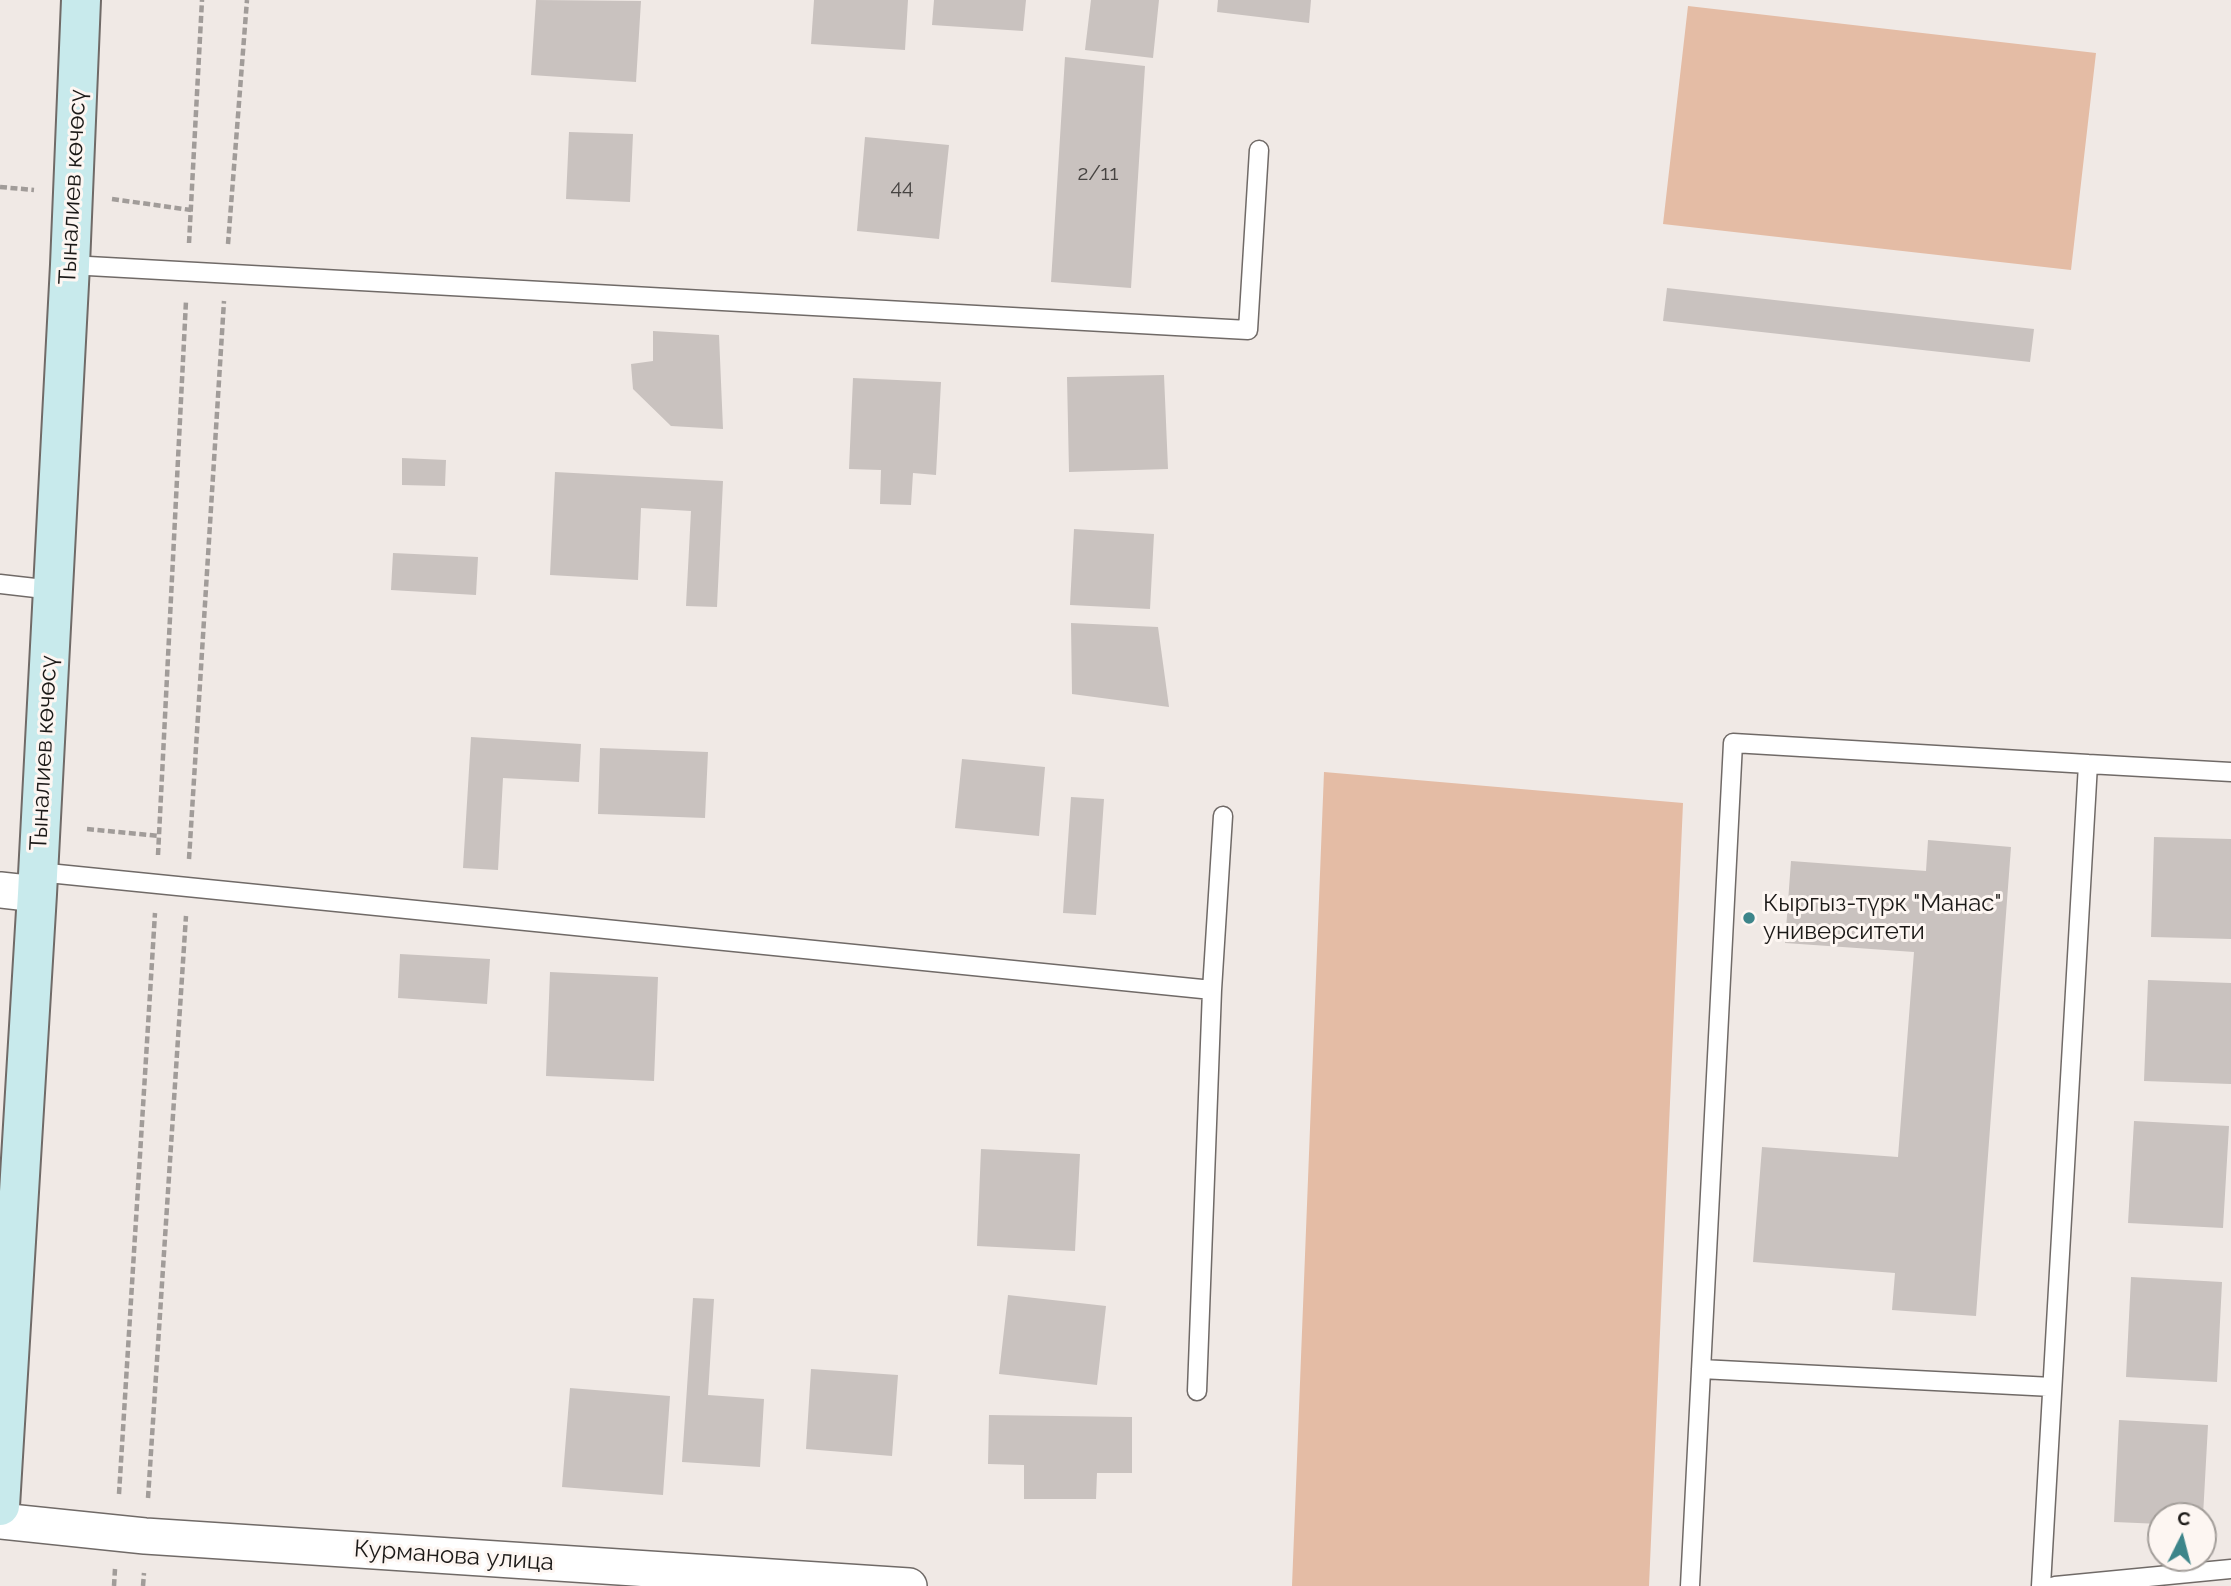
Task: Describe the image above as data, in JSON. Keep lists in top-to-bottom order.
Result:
{
  "streets": {
    "main road": ["Тыналиев көчөсү"],
    "street": ["Курманова улица"]
  },
  "places": ["Кыргыз-түрк \"Манас\" университети"],
  "house_numbers": ["2/11", "44"],
  "north": "top"
}
